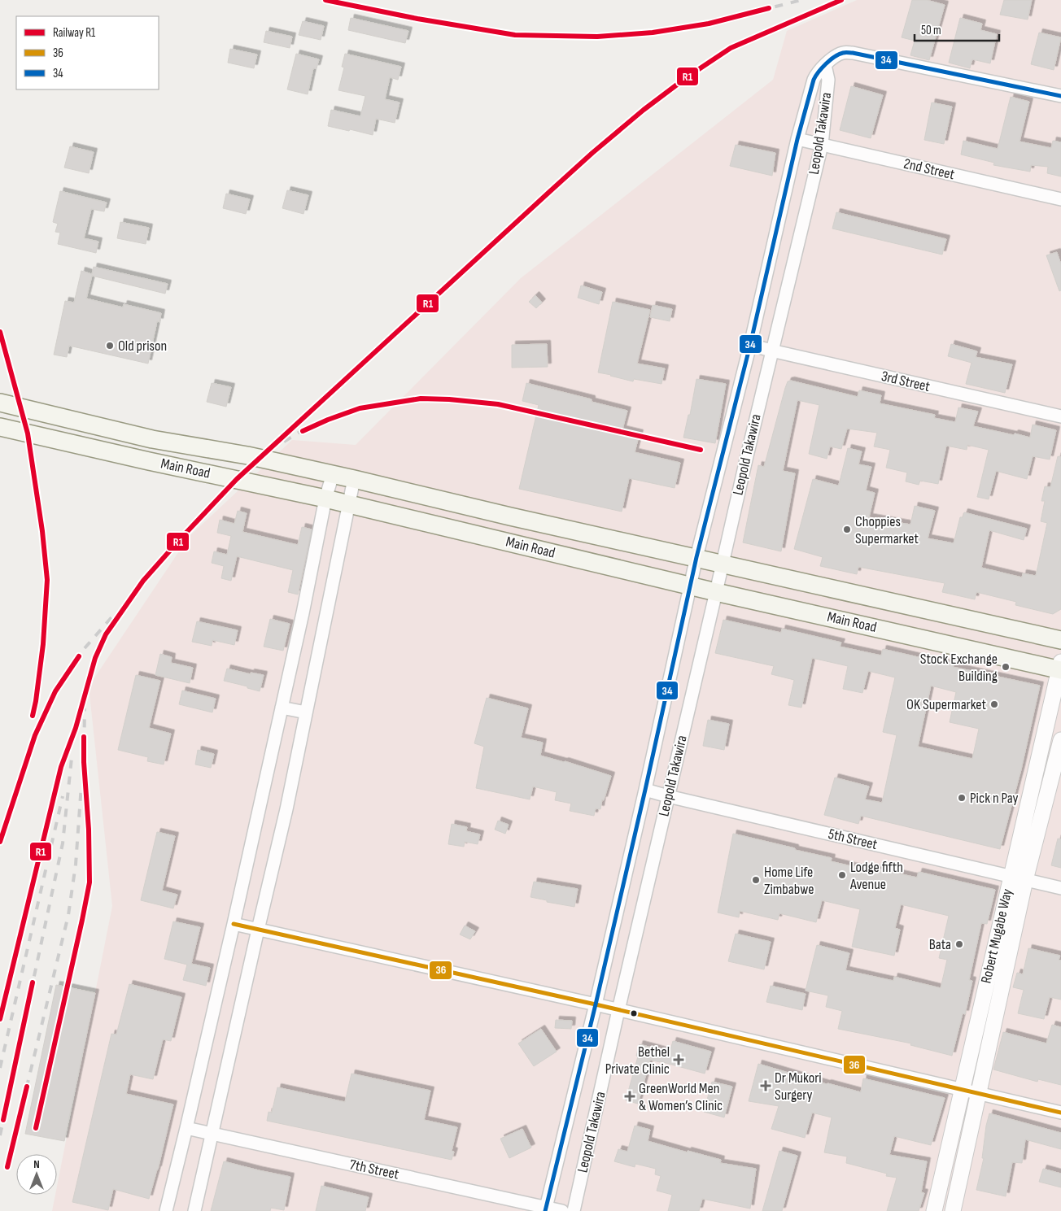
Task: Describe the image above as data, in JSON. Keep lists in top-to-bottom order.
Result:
{
  "streets": {
    "main road": ["Main Road"],
    "street": [
      "Leopold Takawira",
      "2nd Street",
      "3rd Street",
      "5th Street",
      "Robert Mugabe Way",
      "7th Street"
    ]
  },
  "crossings": [
    ["Leopold Takawira", "2nd Street"],
    ["Leopold Takawira", "3rd Street"],
    ["Leopold Takawira", "Main Road"],
    ["Leopold Takawira", "5th Street"],
    ["Leopold Takawira", "7th Street"],
    ["Main Road", "Robert Mugabe Way"],
    ["5th Street", "Robert Mugabe Way"]
  ],
  "places": {
    "other": [
      "Old prison",
      "Choppies Supermarket",
      "Stock Exchange Building",
      "OK Supermarket",
      "Pick n Pay",
      "Lodge fifth Avenue",
      "Home Life Zimbabwe",
      "Bata"
    ],
    "health": ["Bethel Private Clinic", "Dr Mukori Surgery", "GreenWorld Men & Women’s Clinic"]
  },
  "lines": ["rail line R1", "transit line 34", "transit line 36"],
  "legend": ["Railway R1", "36", "34"],
  "scale_bar": "50 m",
  "north": "top"
}
